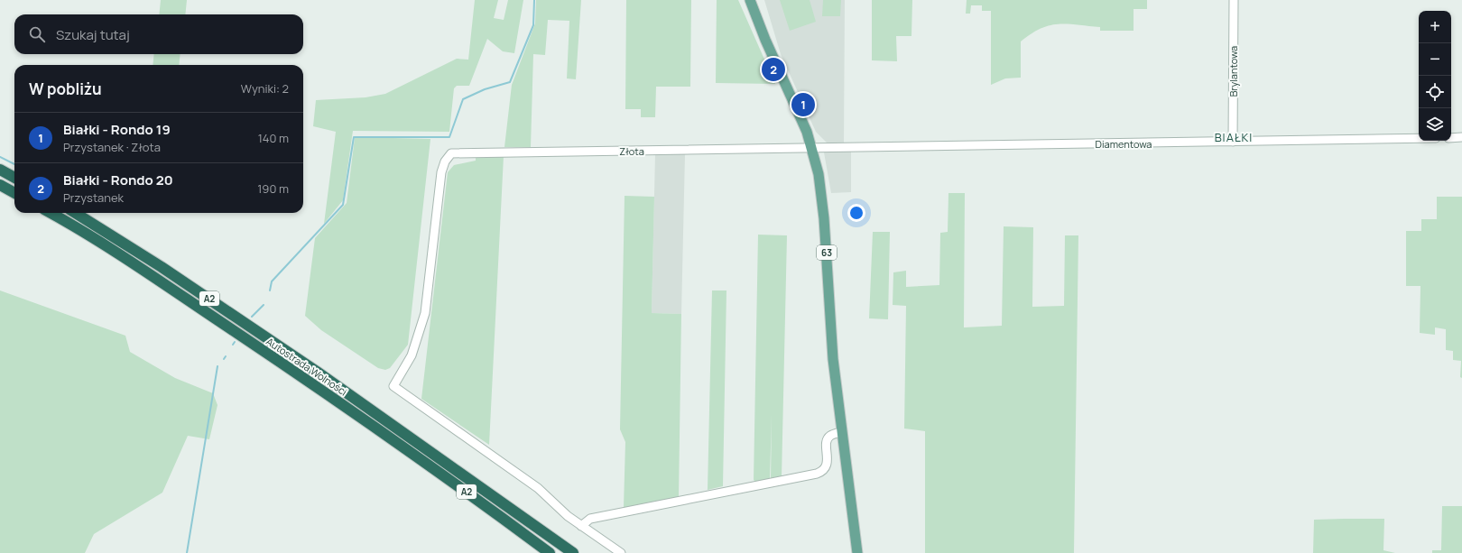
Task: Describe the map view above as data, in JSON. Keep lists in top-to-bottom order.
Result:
{
  "streets": {
    "highway": ["A2", "Autostrada Wolności"],
    "main road": ["63"],
    "street": ["Brylantowa", "Diamentowa", "Złota"]
  },
  "crossings": [
    ["Brylantowa", "Diamentowa"],
    ["Diamentowa", "Złota"],
    ["Diamentowa", "63"],
    ["Złota", "63"]
  ],
  "districts": ["BIAŁKI"],
  "page": {
    "map_buttons": ["+", "−"],
    "search": "Szukaj tutaj",
    "pins": ["2", "1"],
    "heading": ["W pobliżu", "Wyniki: 2"],
    "list": [
      {
        "mark": "1",
        "name": "Białki - Rondo 19",
        "note": "Przystanek · Złota",
        "value": "140 m"
      },
      {
        "mark": "2",
        "name": "Białki - Rondo 20",
        "note": "Przystanek",
        "value": "190 m"
      }
    ]
  }
}
